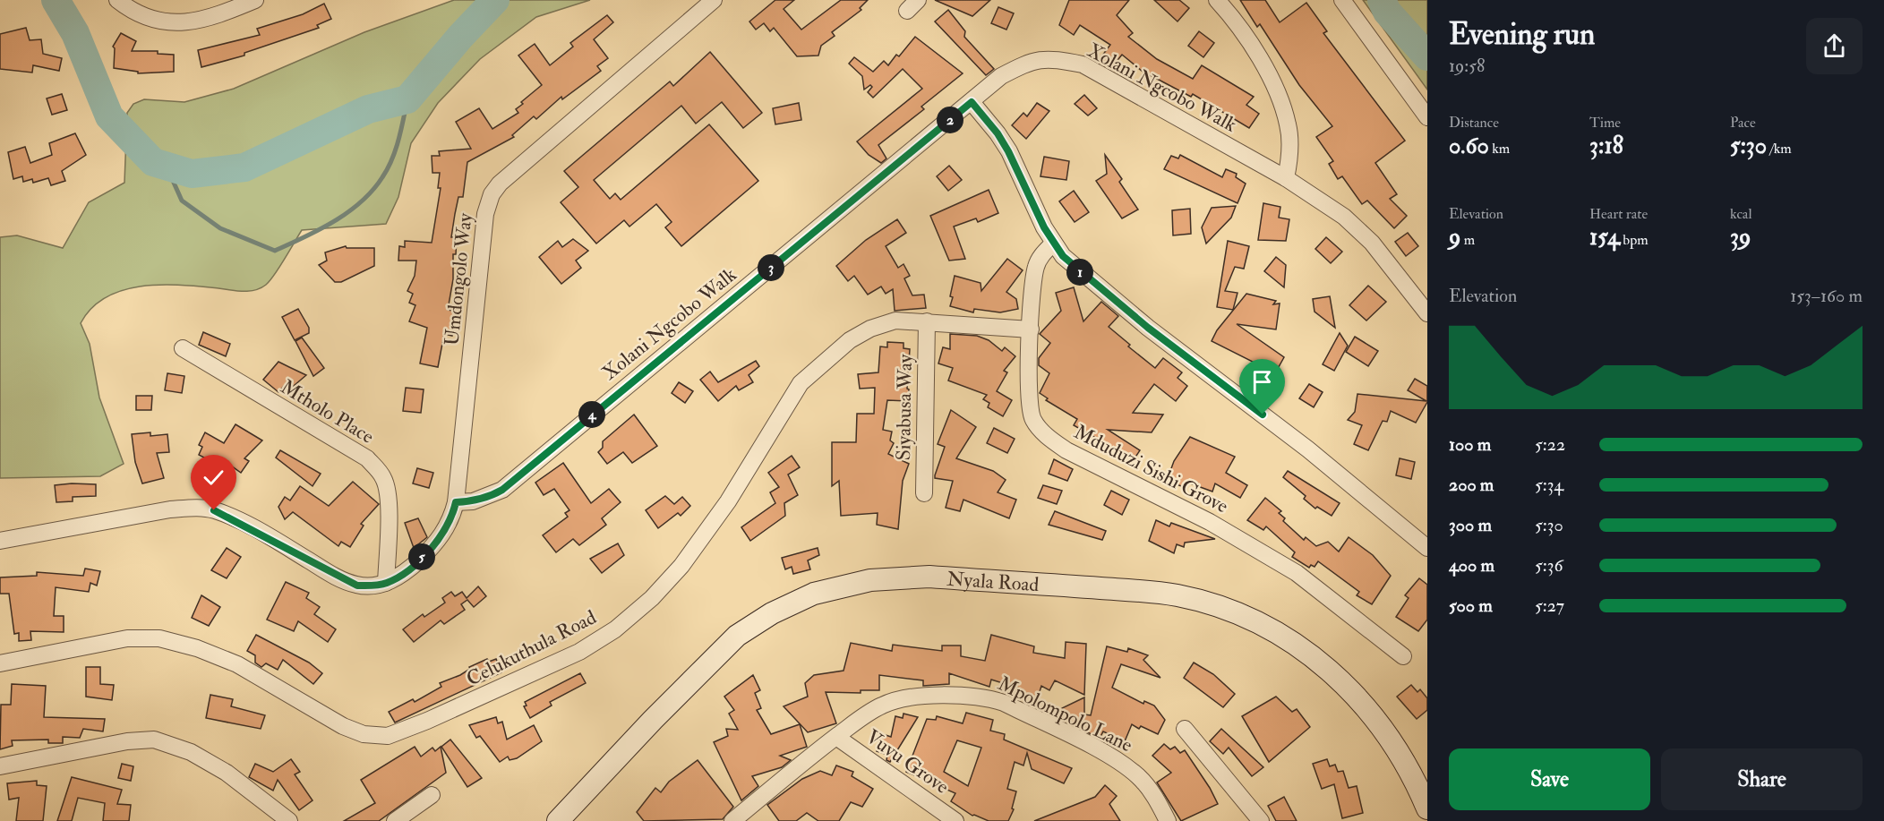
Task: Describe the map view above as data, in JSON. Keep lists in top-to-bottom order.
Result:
{
  "streets": {
    "street": [
      "Xolani Ngcobo Walk",
      "Umdongolo Way",
      "Siyabusa Way",
      "Mtholo Place",
      "Mduduzi Sishi Grove",
      "Nyala Road",
      "Celukuthula Road",
      "Mpolompolo Lane",
      "Vuvu Grove"
    ]
  },
  "crossings": [
    ["Xolani Ngcobo Walk", "Umdongolo Way"],
    ["Siyabusa Way", "Celukuthula Road"],
    ["Mduduzi Sishi Grove", "Celukuthula Road"],
    ["Mpolompolo Lane", "Vuvu Grove"]
  ],
  "page": {
    "heading": ["Evening run", "19:58"],
    "stats": [
      ["Distance", "0.60 km"],
      ["Time", "3:18"],
      ["Pace", "5:30 /km"],
      ["Elevation", "9 m"],
      ["Heart rate", "154 bpm"],
      ["kcal", "39"]
    ],
    "pins": [
      "2",
      "3",
      "1",
      "4",
      "5"
    ],
    "chart": ["Elevation", "153–160 m"],
    "list": [
      {
        "name": "100 m",
        "note": "5:22"
      },
      {
        "name": "200 m",
        "note": "5:34"
      },
      {
        "name": "300 m",
        "note": "5:30"
      },
      {
        "name": "400 m",
        "note": "5:36"
      },
      {
        "name": "500 m",
        "note": "5:27"
      }
    ],
    "buttons": ["Save", "Share"]
  }
}
